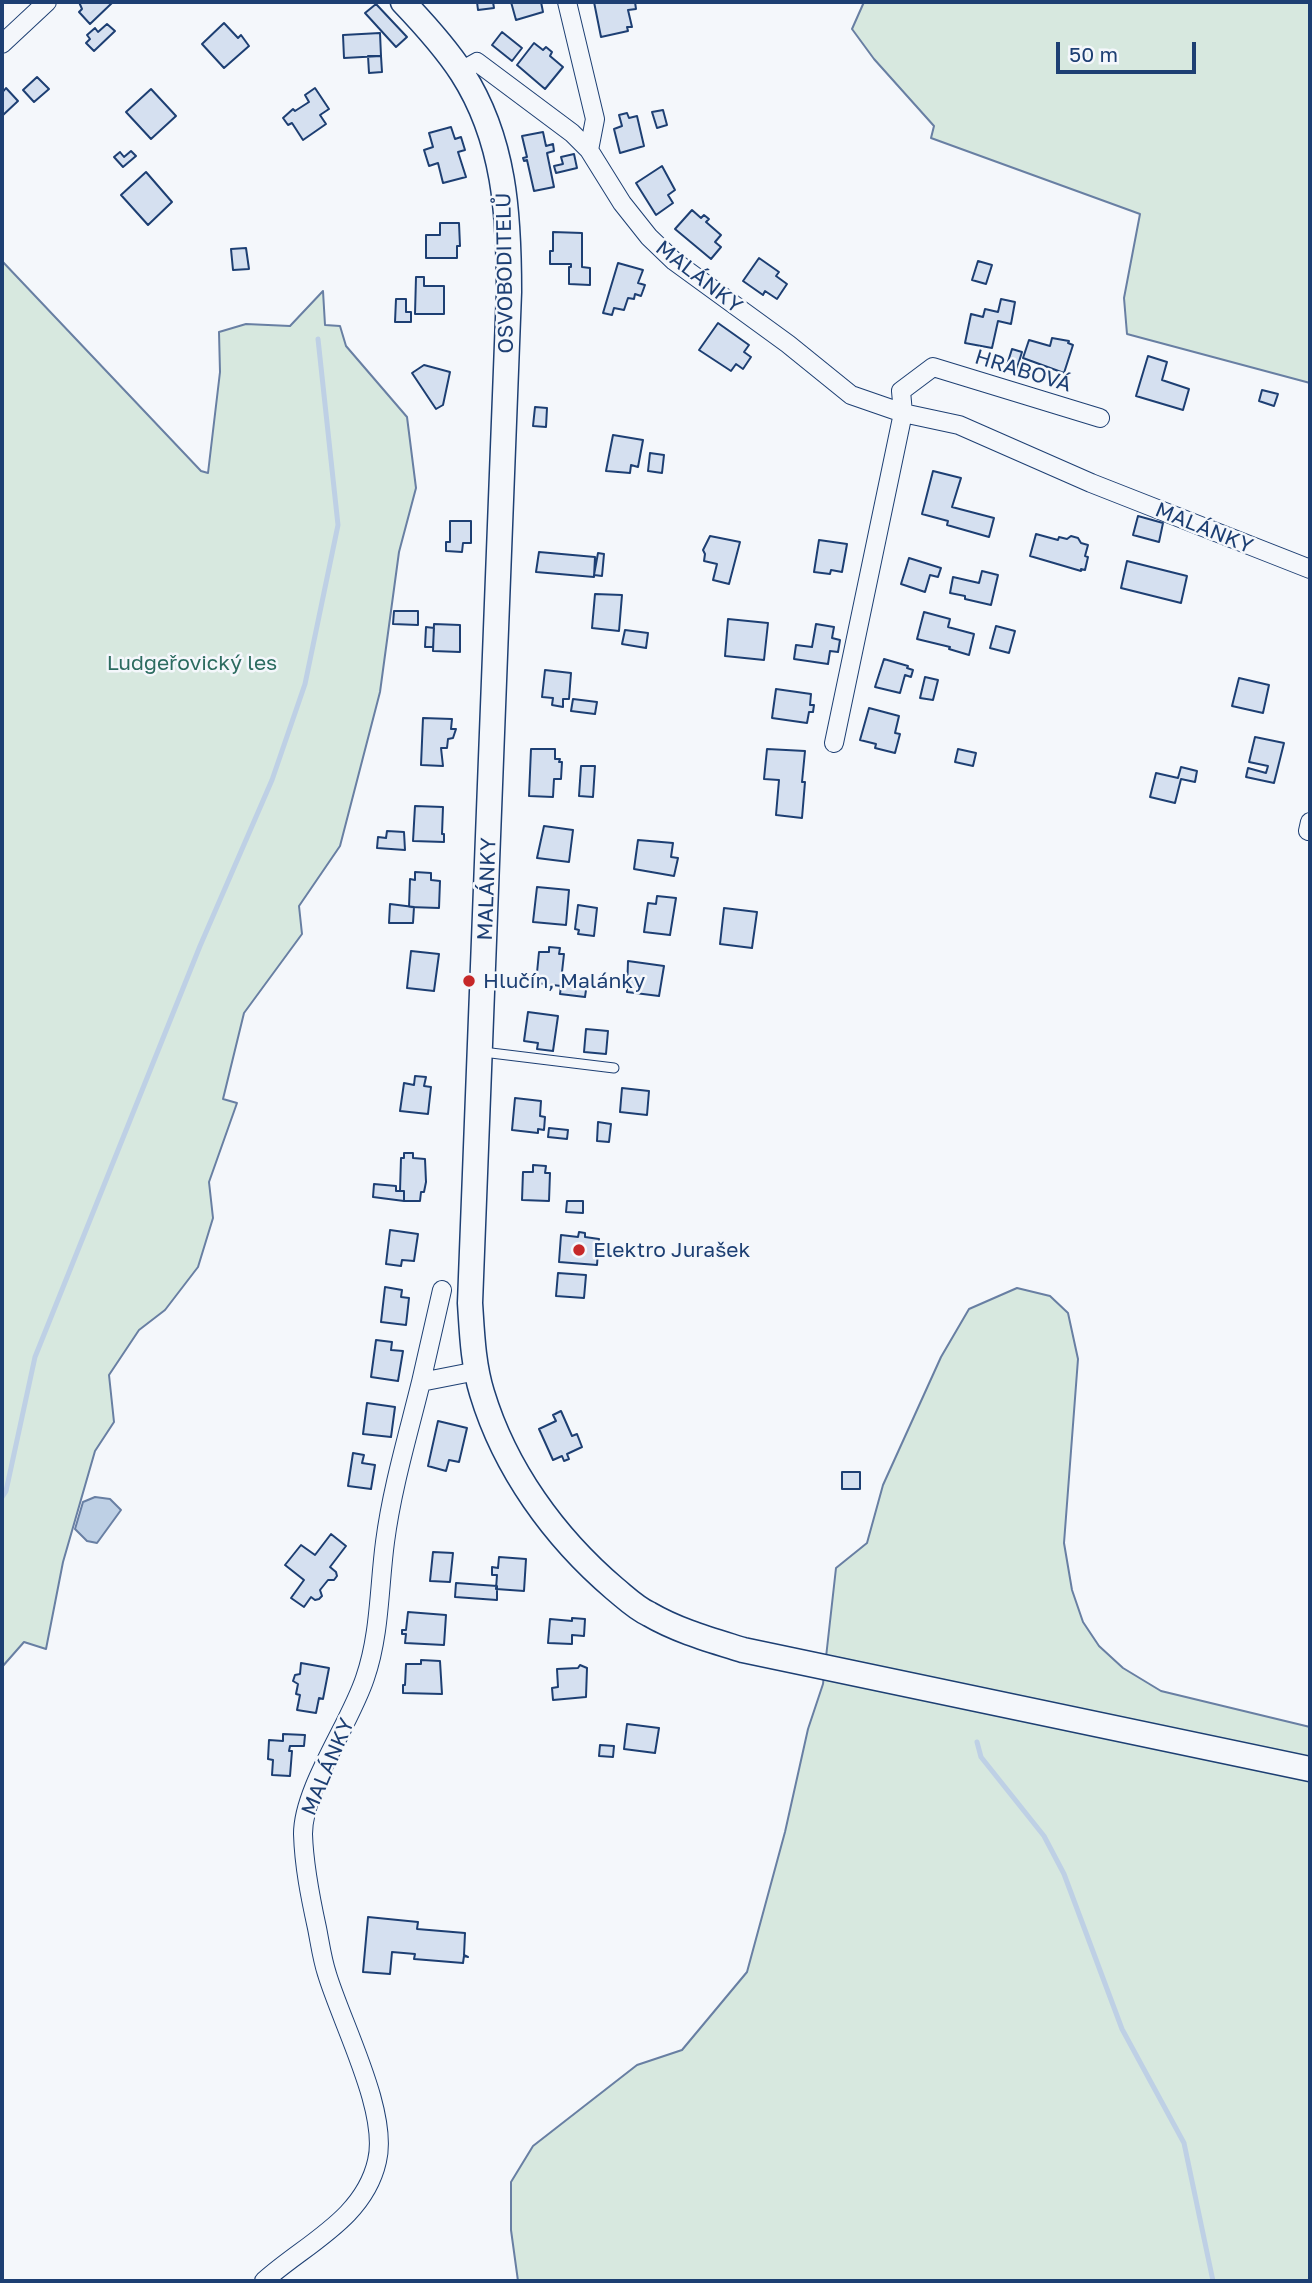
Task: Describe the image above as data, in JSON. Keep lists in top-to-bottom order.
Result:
{
  "streets": {
    "street": ["OSVOBODITELŮ", "MALÁNKY", "HRABOVÁ"]
  },
  "crossings": [
    ["OSVOBODITELŮ", "MALÁNKY"],
    ["MALÁNKY", "HRABOVÁ"]
  ],
  "parks": ["Ludgeřovický les"],
  "places": ["Hlučín, Malánky", "Elektro Jurašek"],
  "scale_bar": "50 m"
}
